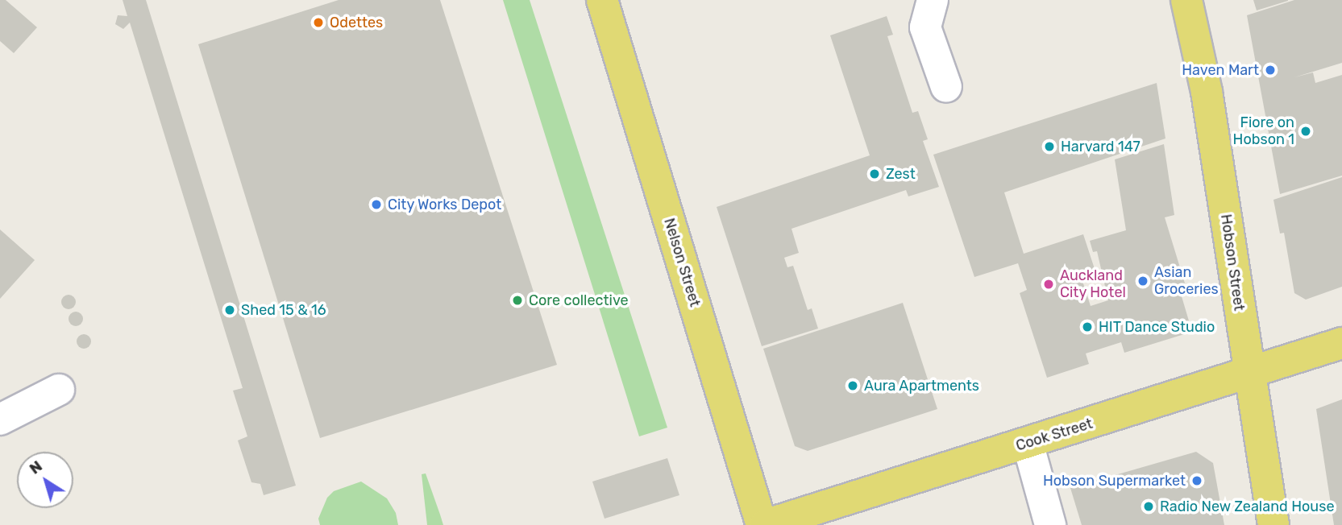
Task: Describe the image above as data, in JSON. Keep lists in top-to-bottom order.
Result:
{
  "streets": {
    "main road": ["Nelson Street", "Hobson Street", "Cook Street"]
  },
  "crossings": [
    ["Nelson Street", "Cook Street"],
    ["Hobson Street", "Cook Street"]
  ],
  "places": [
    "Odettes",
    "Haven Mart",
    "Fiore on Hobson 1",
    "Harvard 147",
    "Zest",
    "City Works Depot",
    "Asian Groceries",
    "Auckland City Hotel",
    "Core collective",
    "Shed 15 & 16",
    "HIT Dance Studio",
    "Aura Apartments",
    "Hobson Supermarket",
    "Radio New Zealand House"
  ],
  "north": "top left"
}
